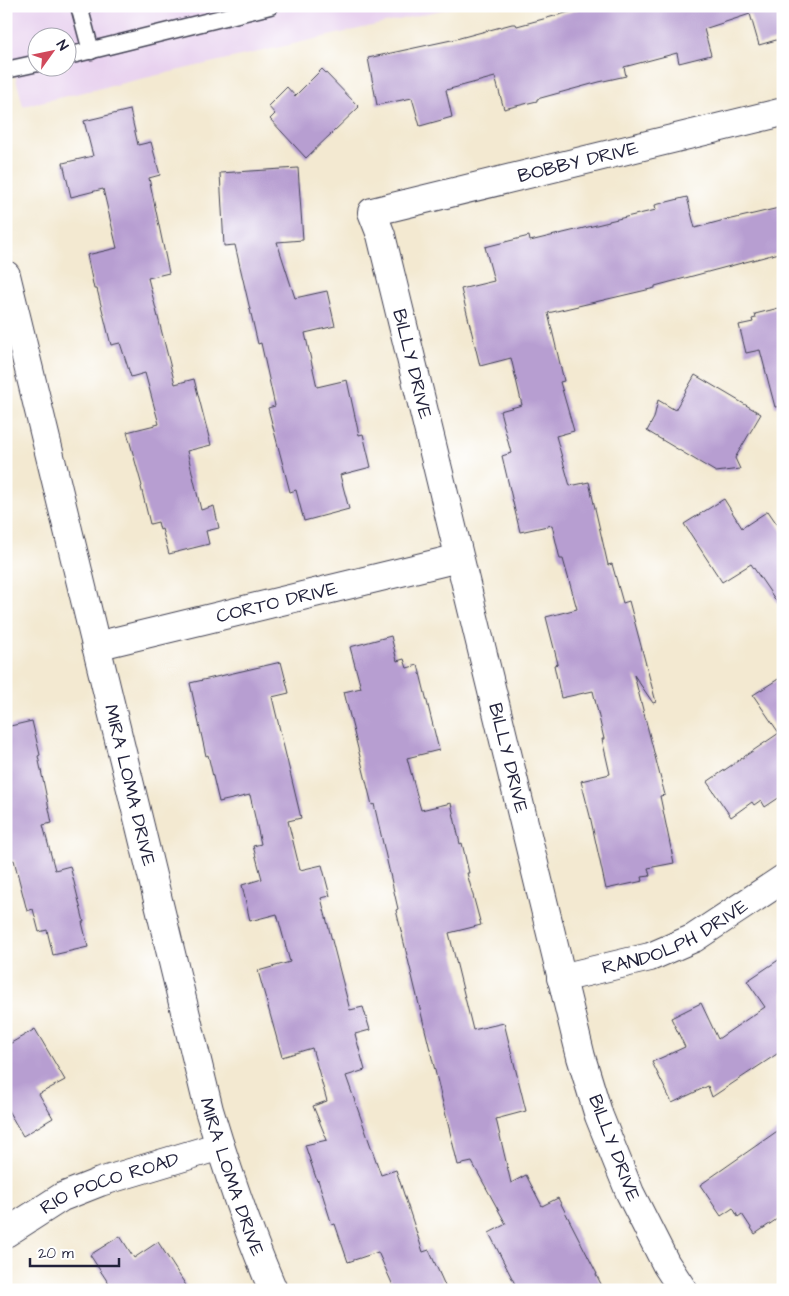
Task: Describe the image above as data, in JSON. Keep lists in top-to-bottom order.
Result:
{
  "streets": {
    "street": [
      "BOBBY DRIVE",
      "BILLY DRIVE",
      "CORTO DRIVE",
      "MIRA LOMA DRIVE",
      "RANDOLPH DRIVE",
      "RIO POCO ROAD"
    ]
  },
  "crossings": [
    ["BOBBY DRIVE", "BILLY DRIVE"],
    ["BILLY DRIVE", "CORTO DRIVE"],
    ["BILLY DRIVE", "RANDOLPH DRIVE"],
    ["CORTO DRIVE", "MIRA LOMA DRIVE"],
    ["MIRA LOMA DRIVE", "RIO POCO ROAD"]
  ],
  "scale_bar": "20 m",
  "north": "top right"
}
